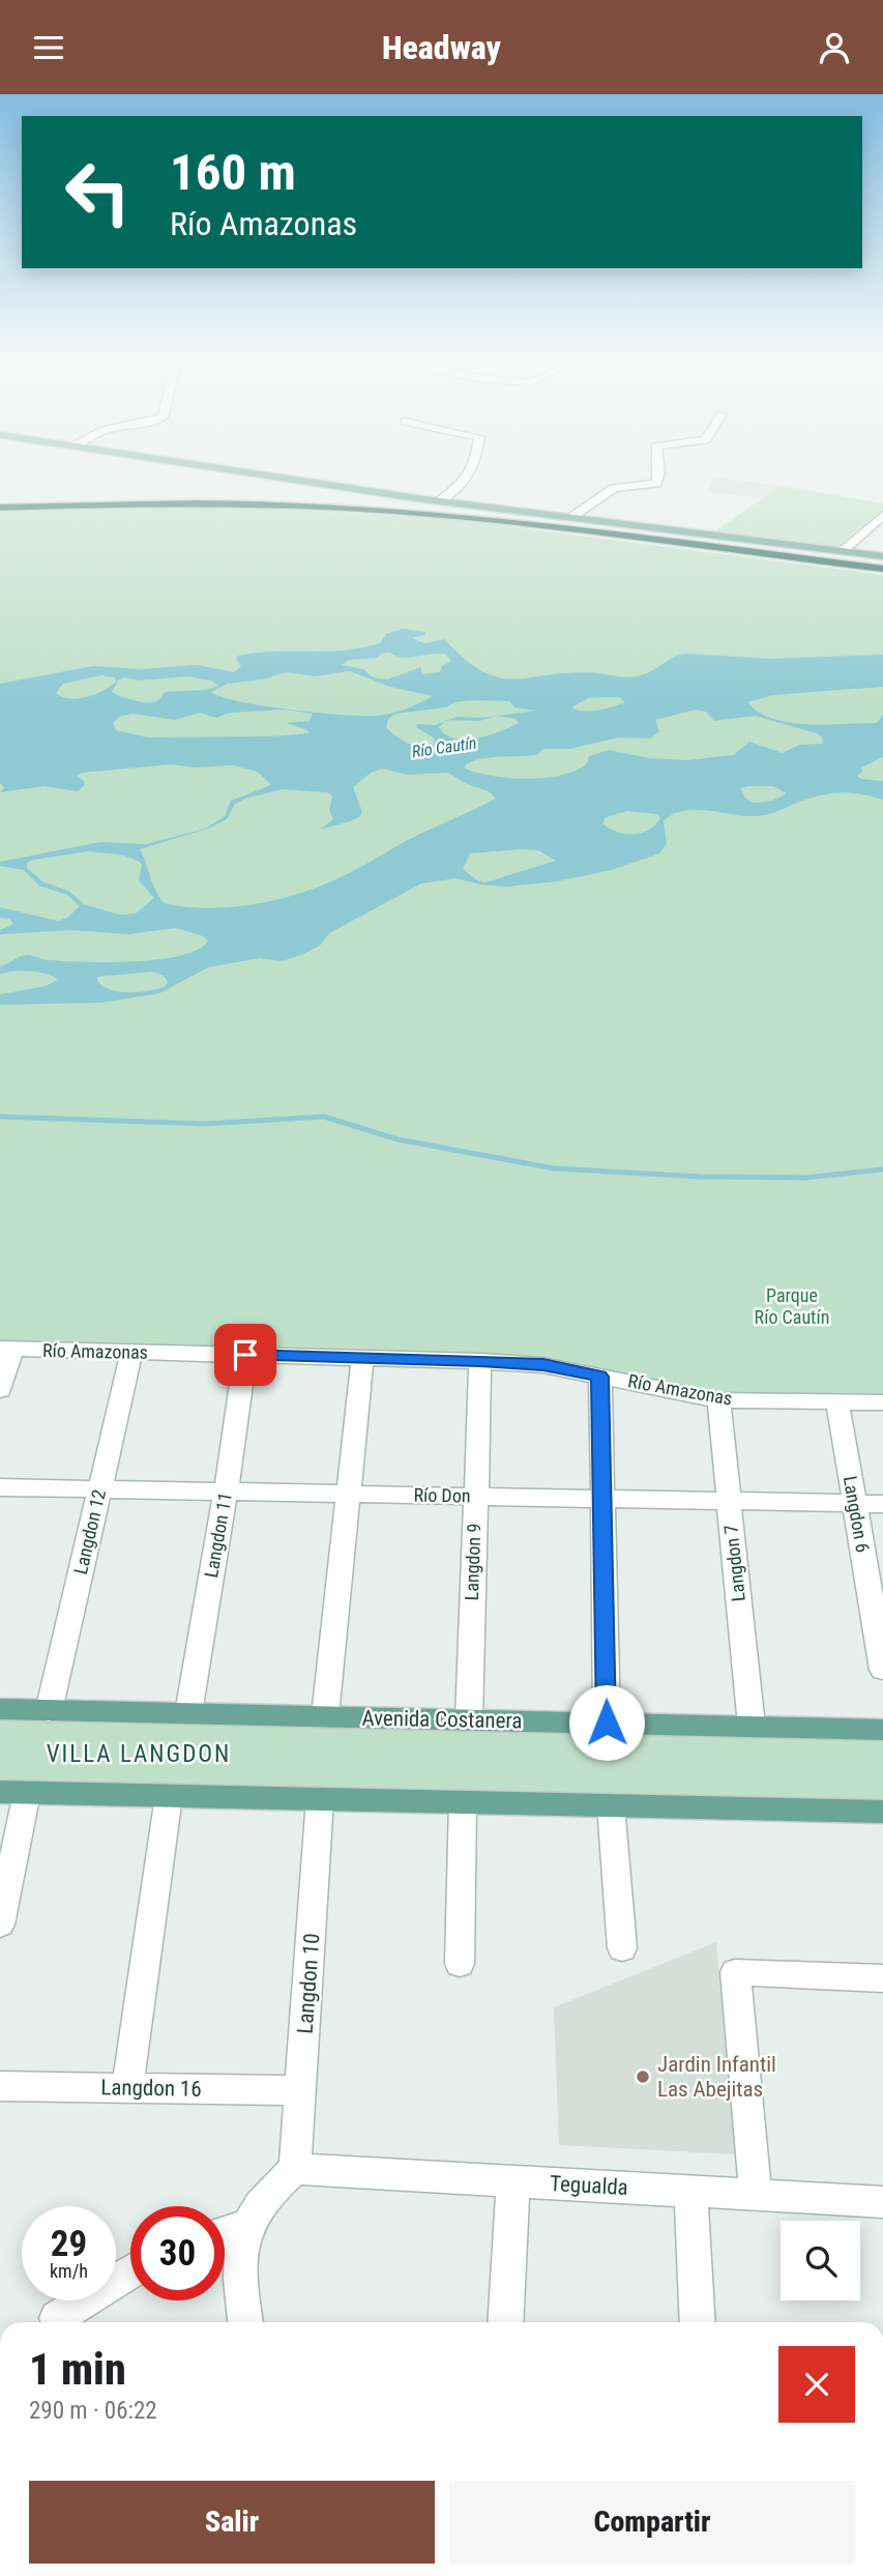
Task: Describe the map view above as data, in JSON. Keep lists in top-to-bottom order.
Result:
{
  "streets": {
    "main road": ["Avenida Costanera"],
    "street": [
      "Río Amazonas",
      "Río Don",
      "Langdon 6",
      "Langdon 12",
      "Langdon 11",
      "Langdon 9",
      "Langdon 7",
      "Langdon 10",
      "Langdon 16",
      "Tegualda"
    ]
  },
  "crossings": [
    ["Río Amazonas", "Langdon 6"],
    ["Río Amazonas", "Langdon 12"],
    ["Río Amazonas", "Langdon 11"],
    ["Río Amazonas", "Langdon 9"],
    ["Río Amazonas", "Langdon 7"],
    ["Río Don", "Langdon 6"],
    ["Río Don", "Langdon 12"],
    ["Río Don", "Langdon 11"],
    ["Río Don", "Langdon 9"],
    ["Río Don", "Langdon 7"],
    ["Langdon 12", "Avenida Costanera"],
    ["Langdon 11", "Avenida Costanera"],
    ["Langdon 9", "Avenida Costanera"],
    ["Langdon 7", "Avenida Costanera"],
    ["Langdon 10", "Langdon 16"],
    ["Langdon 10", "Tegualda"]
  ],
  "districts": ["VILLA LANGDON"],
  "water": ["Río Cautín"],
  "parks": ["Parque Río Cautín"],
  "places": ["Jardin Infantil Las Abejitas"],
  "page": {
    "header": "Headway",
    "turn": ["160 m", "Río Amazonas"],
    "speed": "29 km/h",
    "limit": "30",
    "heading": ["1 min", "290 m · 06:22"],
    "buttons": ["Salir", "Compartir"]
  }
}
